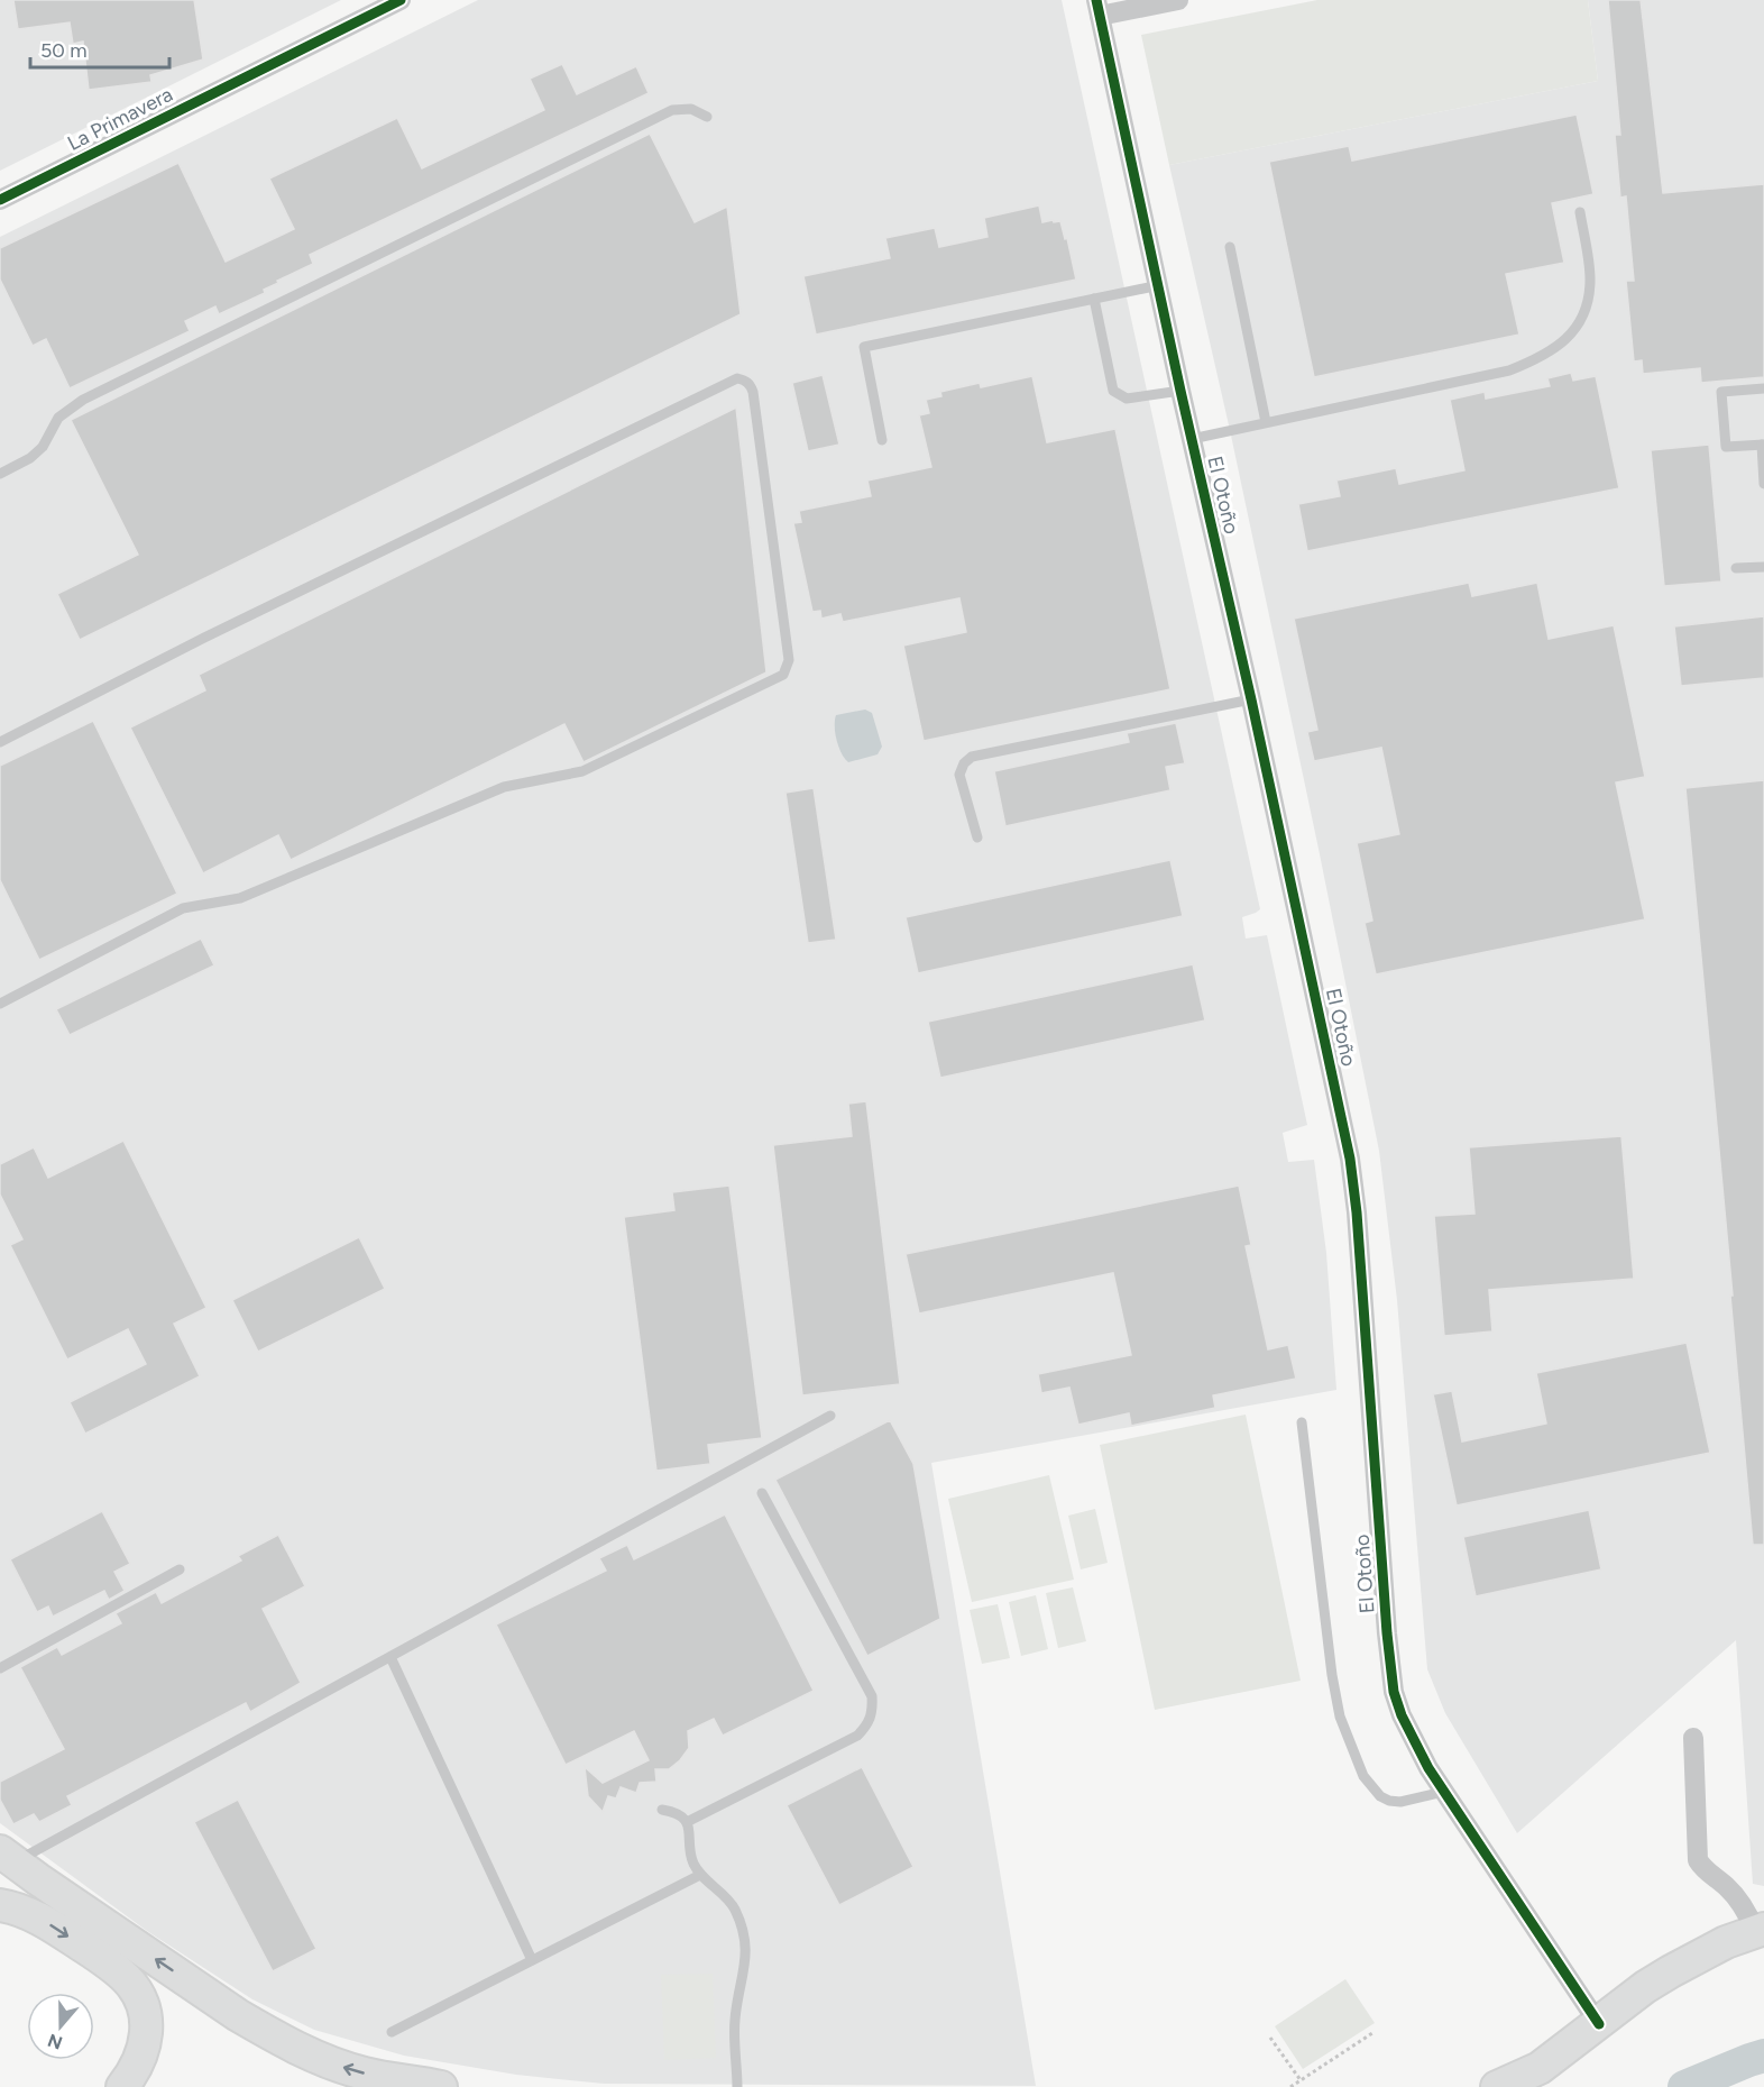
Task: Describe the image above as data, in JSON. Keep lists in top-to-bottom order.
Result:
{
  "streets": {
    "street": ["La Primavera", "El Otoño"]
  },
  "scale_bar": "50 m",
  "north": "bottom"
}
